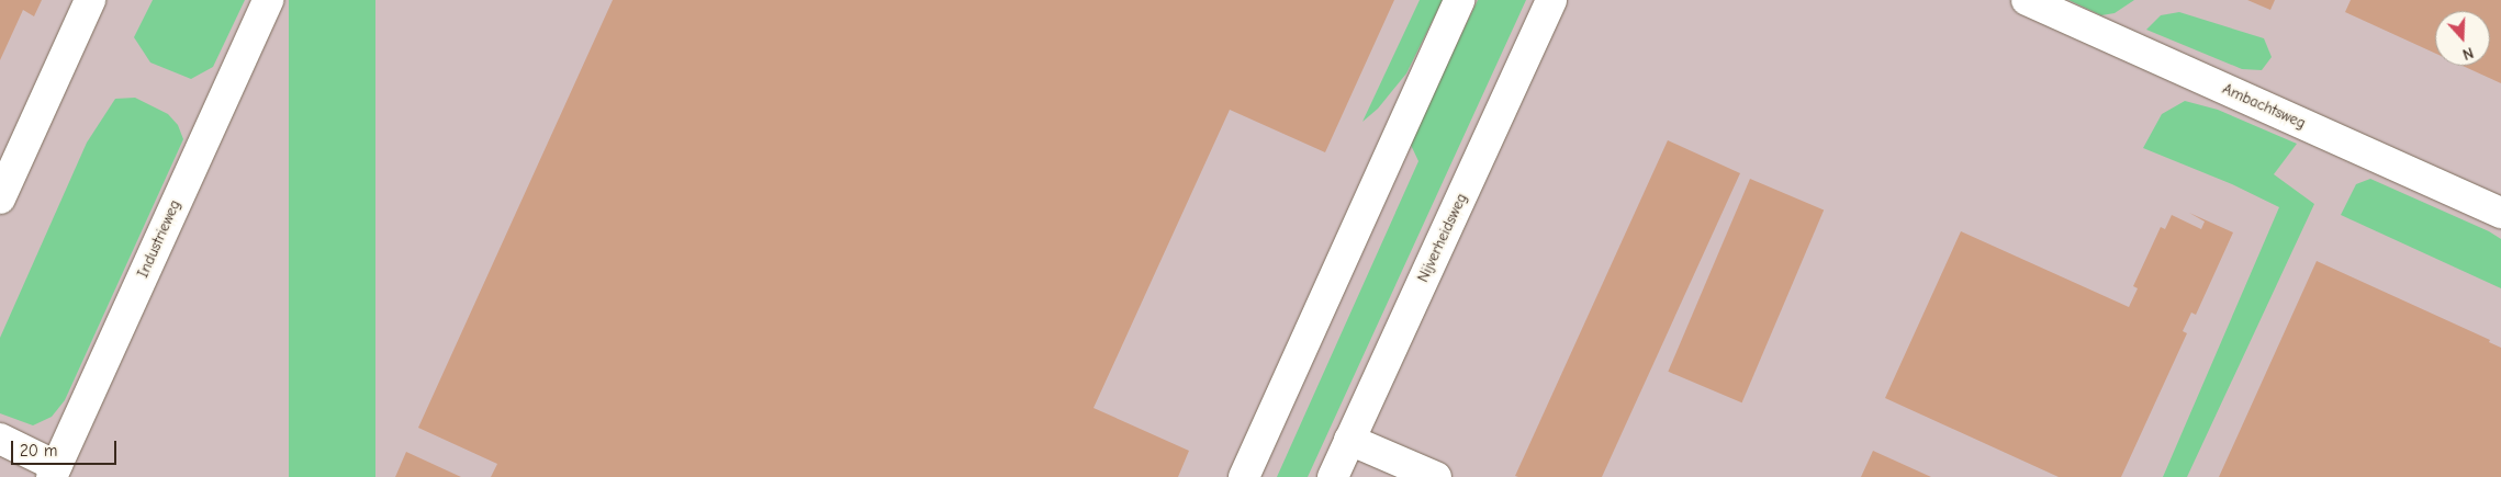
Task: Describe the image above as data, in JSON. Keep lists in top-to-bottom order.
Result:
{
  "streets": {
    "street": ["Ambachtsweg", "Nijverheidsweg", "Industrieweg"]
  },
  "scale_bar": "20 m",
  "north": "bottom"
}
